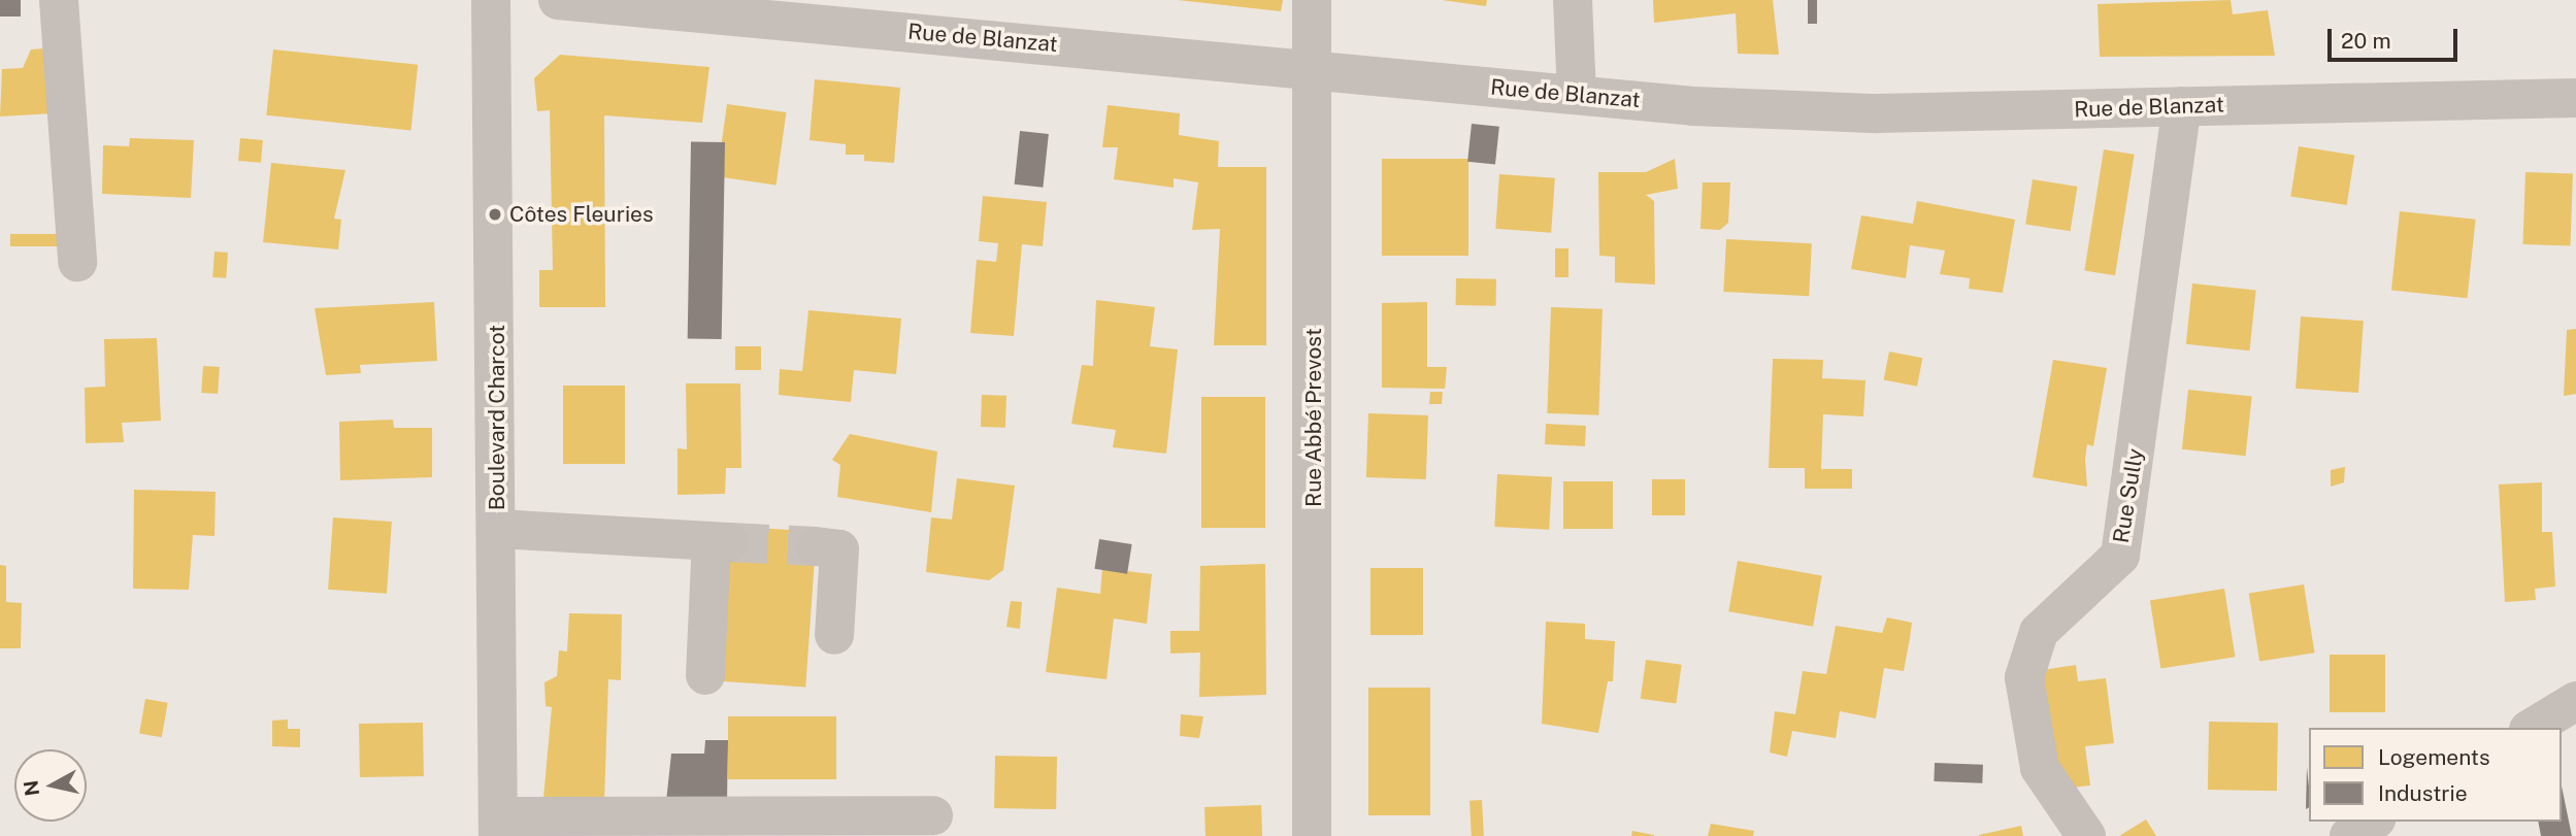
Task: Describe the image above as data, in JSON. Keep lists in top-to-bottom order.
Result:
{
  "streets": {
    "street": [
      "Rue de Blanzat",
      "Boulevard Charcot",
      "Rue Abbé Prevost",
      "Rue Sully"
    ]
  },
  "crossings": [
    ["Rue de Blanzat", "Rue Abbé Prevost"],
    ["Rue de Blanzat", "Rue Sully"]
  ],
  "places": ["Côtes Fleuries"],
  "legend": ["Logements", "Industrie"],
  "scale_bar": "20 m",
  "north": "left"
}
